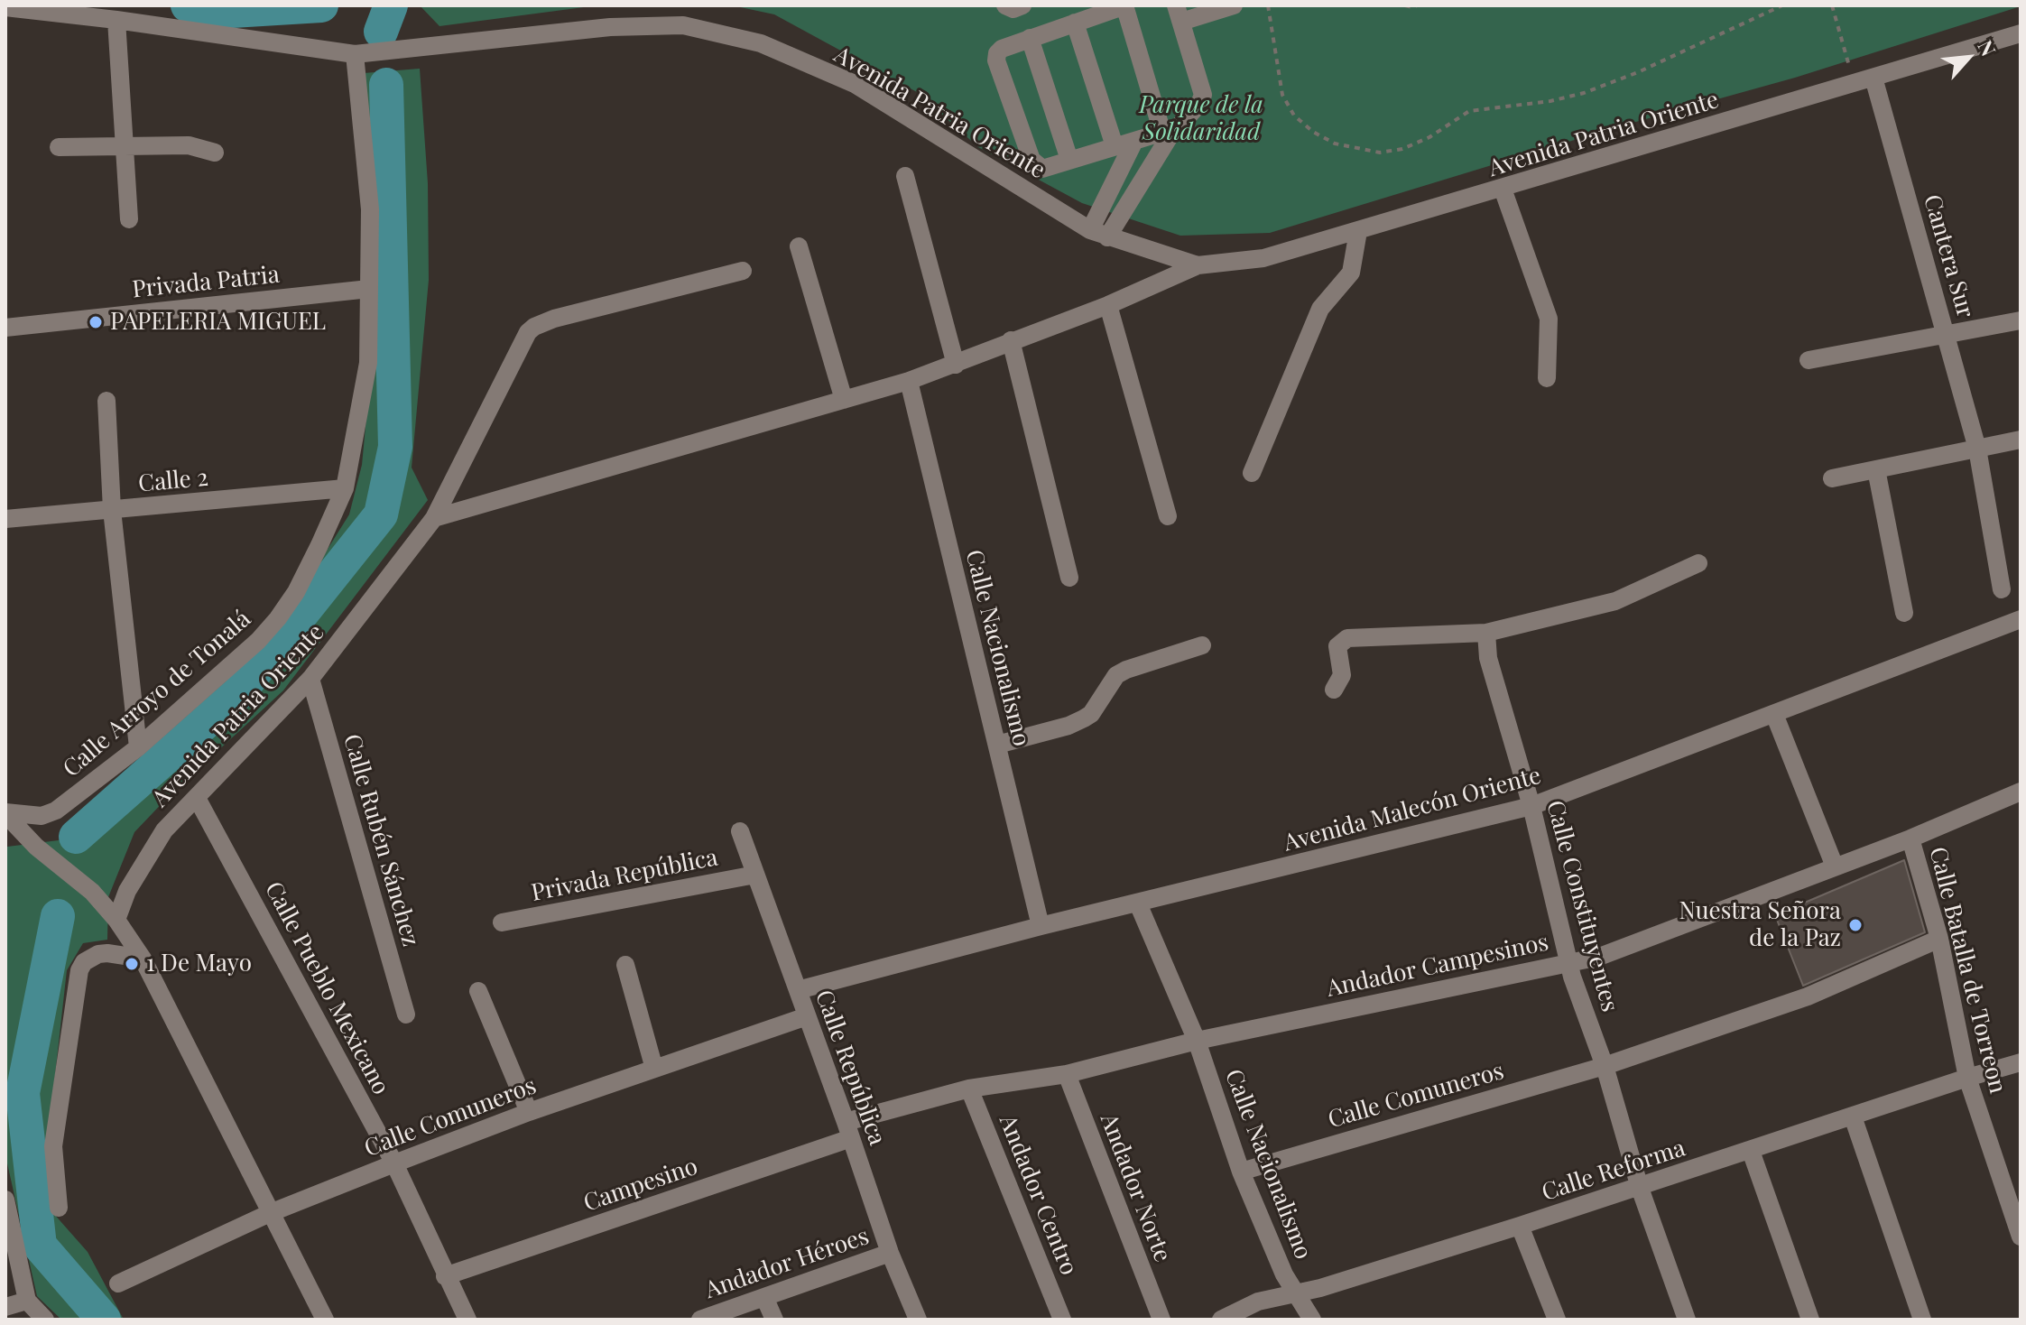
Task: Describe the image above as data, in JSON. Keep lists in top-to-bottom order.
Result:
{
  "streets": {
    "street": [
      "Avenida Patria Oriente",
      "Cantera Sur",
      "Privada Patria",
      "Calle 2",
      "Calle Nacionalismo",
      "Calle Arroyo de Tonalá",
      "Avenida Malecón Oriente",
      "Calle Rubén Sánchez",
      "Privada República",
      "Calle Constituyentes",
      "Andador Campesinos",
      "Calle Batalla de Torreon",
      "Calle Pueblo Mexicano",
      "Calle República",
      "Calle Comuneros",
      "Calle Reforma",
      "Campesino",
      "Andador Norte",
      "Andador Centro",
      "Andador Héroes"
    ]
  },
  "crossings": [
    ["Avenida Patria Oriente", "Cantera Sur"],
    ["Avenida Patria Oriente", "Calle Nacionalismo"],
    ["Avenida Patria Oriente", "Calle Arroyo de Tonalá"],
    ["Avenida Patria Oriente", "Calle Rubén Sánchez"],
    ["Avenida Patria Oriente", "Calle Pueblo Mexicano"],
    ["Privada Patria", "Calle Arroyo de Tonalá"],
    ["Calle 2", "Calle Arroyo de Tonalá"],
    ["Calle Nacionalismo", "Avenida Malecón Oriente"],
    ["Calle Nacionalismo", "Andador Campesinos"],
    ["Calle Nacionalismo", "Calle Comuneros"],
    ["Calle Nacionalismo", "Calle Reforma"],
    ["Avenida Malecón Oriente", "Calle Constituyentes"],
    ["Avenida Malecón Oriente", "Calle República"],
    ["Privada República", "Calle República"],
    ["Calle Constituyentes", "Andador Campesinos"],
    ["Calle Constituyentes", "Calle Comuneros"],
    ["Calle Constituyentes", "Calle Reforma"],
    ["Andador Campesinos", "Calle Batalla de Torreon"],
    ["Andador Campesinos", "Calle República"],
    ["Andador Campesinos", "Campesino"],
    ["Andador Campesinos", "Andador Norte"],
    ["Andador Campesinos", "Andador Centro"],
    ["Calle Batalla de Torreon", "Calle Comuneros"],
    ["Calle Batalla de Torreon", "Calle Reforma"],
    ["Calle Pueblo Mexicano", "Calle Comuneros"],
    ["Calle Pueblo Mexicano", "Campesino"],
    ["Calle República", "Calle Comuneros"],
    ["Calle República", "Campesino"],
    ["Calle República", "Andador Héroes"]
  ],
  "parks": ["Parque de la Solidaridad"],
  "places": ["PAPELERIA MIGUEL", "Nuestra Señora de la Paz", "1 De Mayo"],
  "north": "top right"
}
